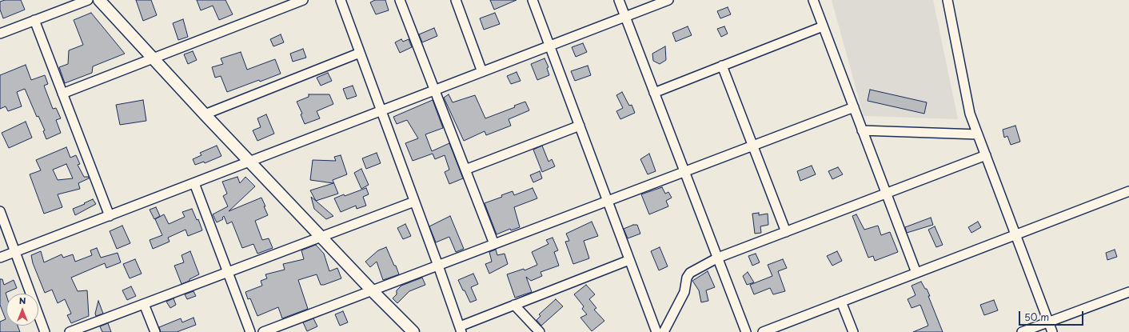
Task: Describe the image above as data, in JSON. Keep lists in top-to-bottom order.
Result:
{
  "scale_bar": "50 m",
  "north": "top"
}
